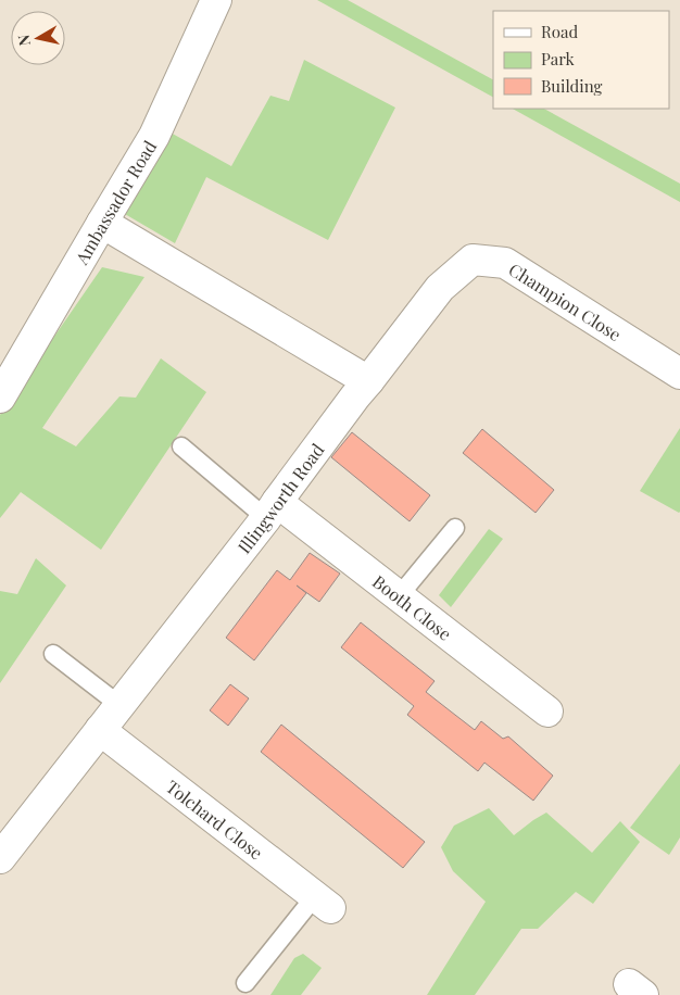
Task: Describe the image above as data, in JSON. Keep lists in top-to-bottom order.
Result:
{
  "streets": {
    "street": [
      "Ambassador Road",
      "Champion Close",
      "Illingworth Road",
      "Booth Close",
      "Tolchard Close"
    ]
  },
  "crossings": [
    ["Champion Close", "Illingworth Road"],
    ["Illingworth Road", "Booth Close"],
    ["Illingworth Road", "Tolchard Close"]
  ],
  "legend": ["Road", "Park", "Building"],
  "north": "left"
}
